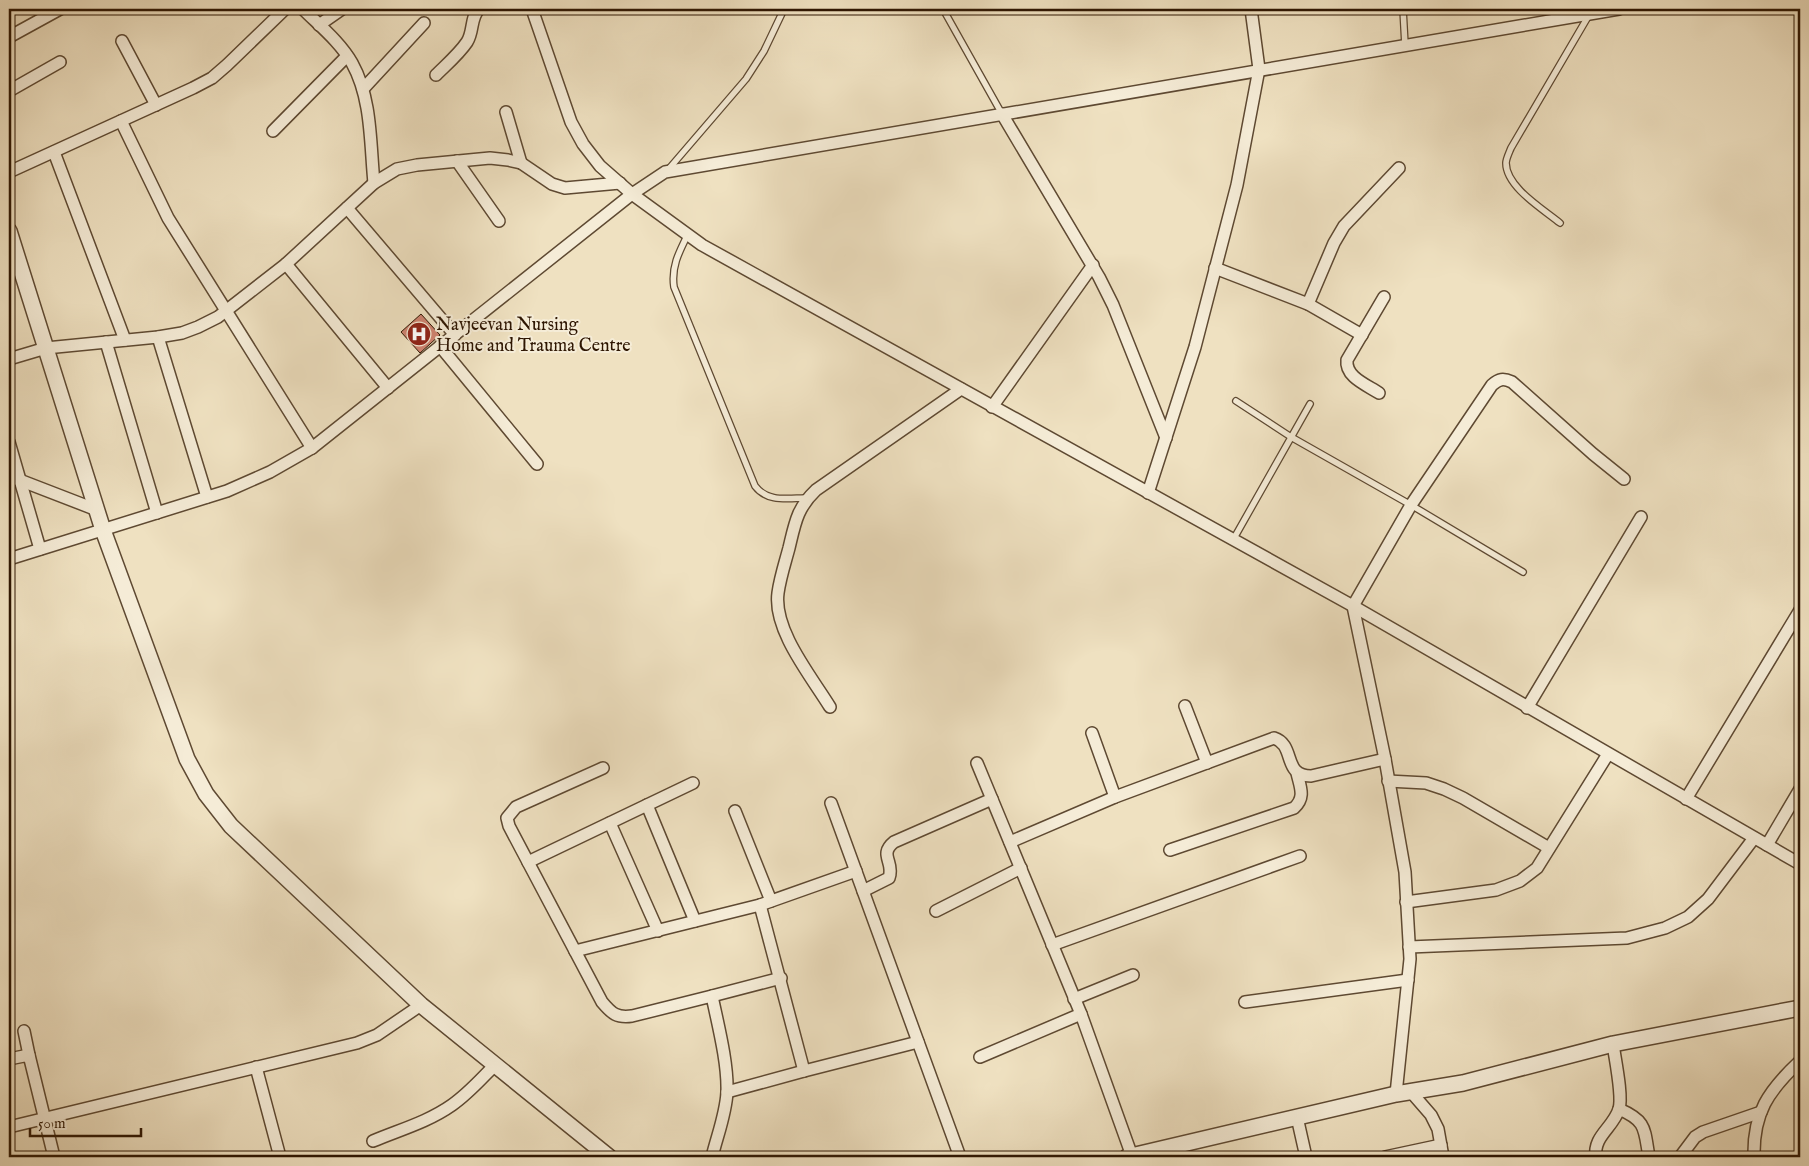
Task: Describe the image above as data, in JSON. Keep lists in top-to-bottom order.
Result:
{
  "places": {
    "hospital": ["Navjeevan Nursing Home and Trauma Centre"]
  },
  "scale_bar": "50 m"
}
